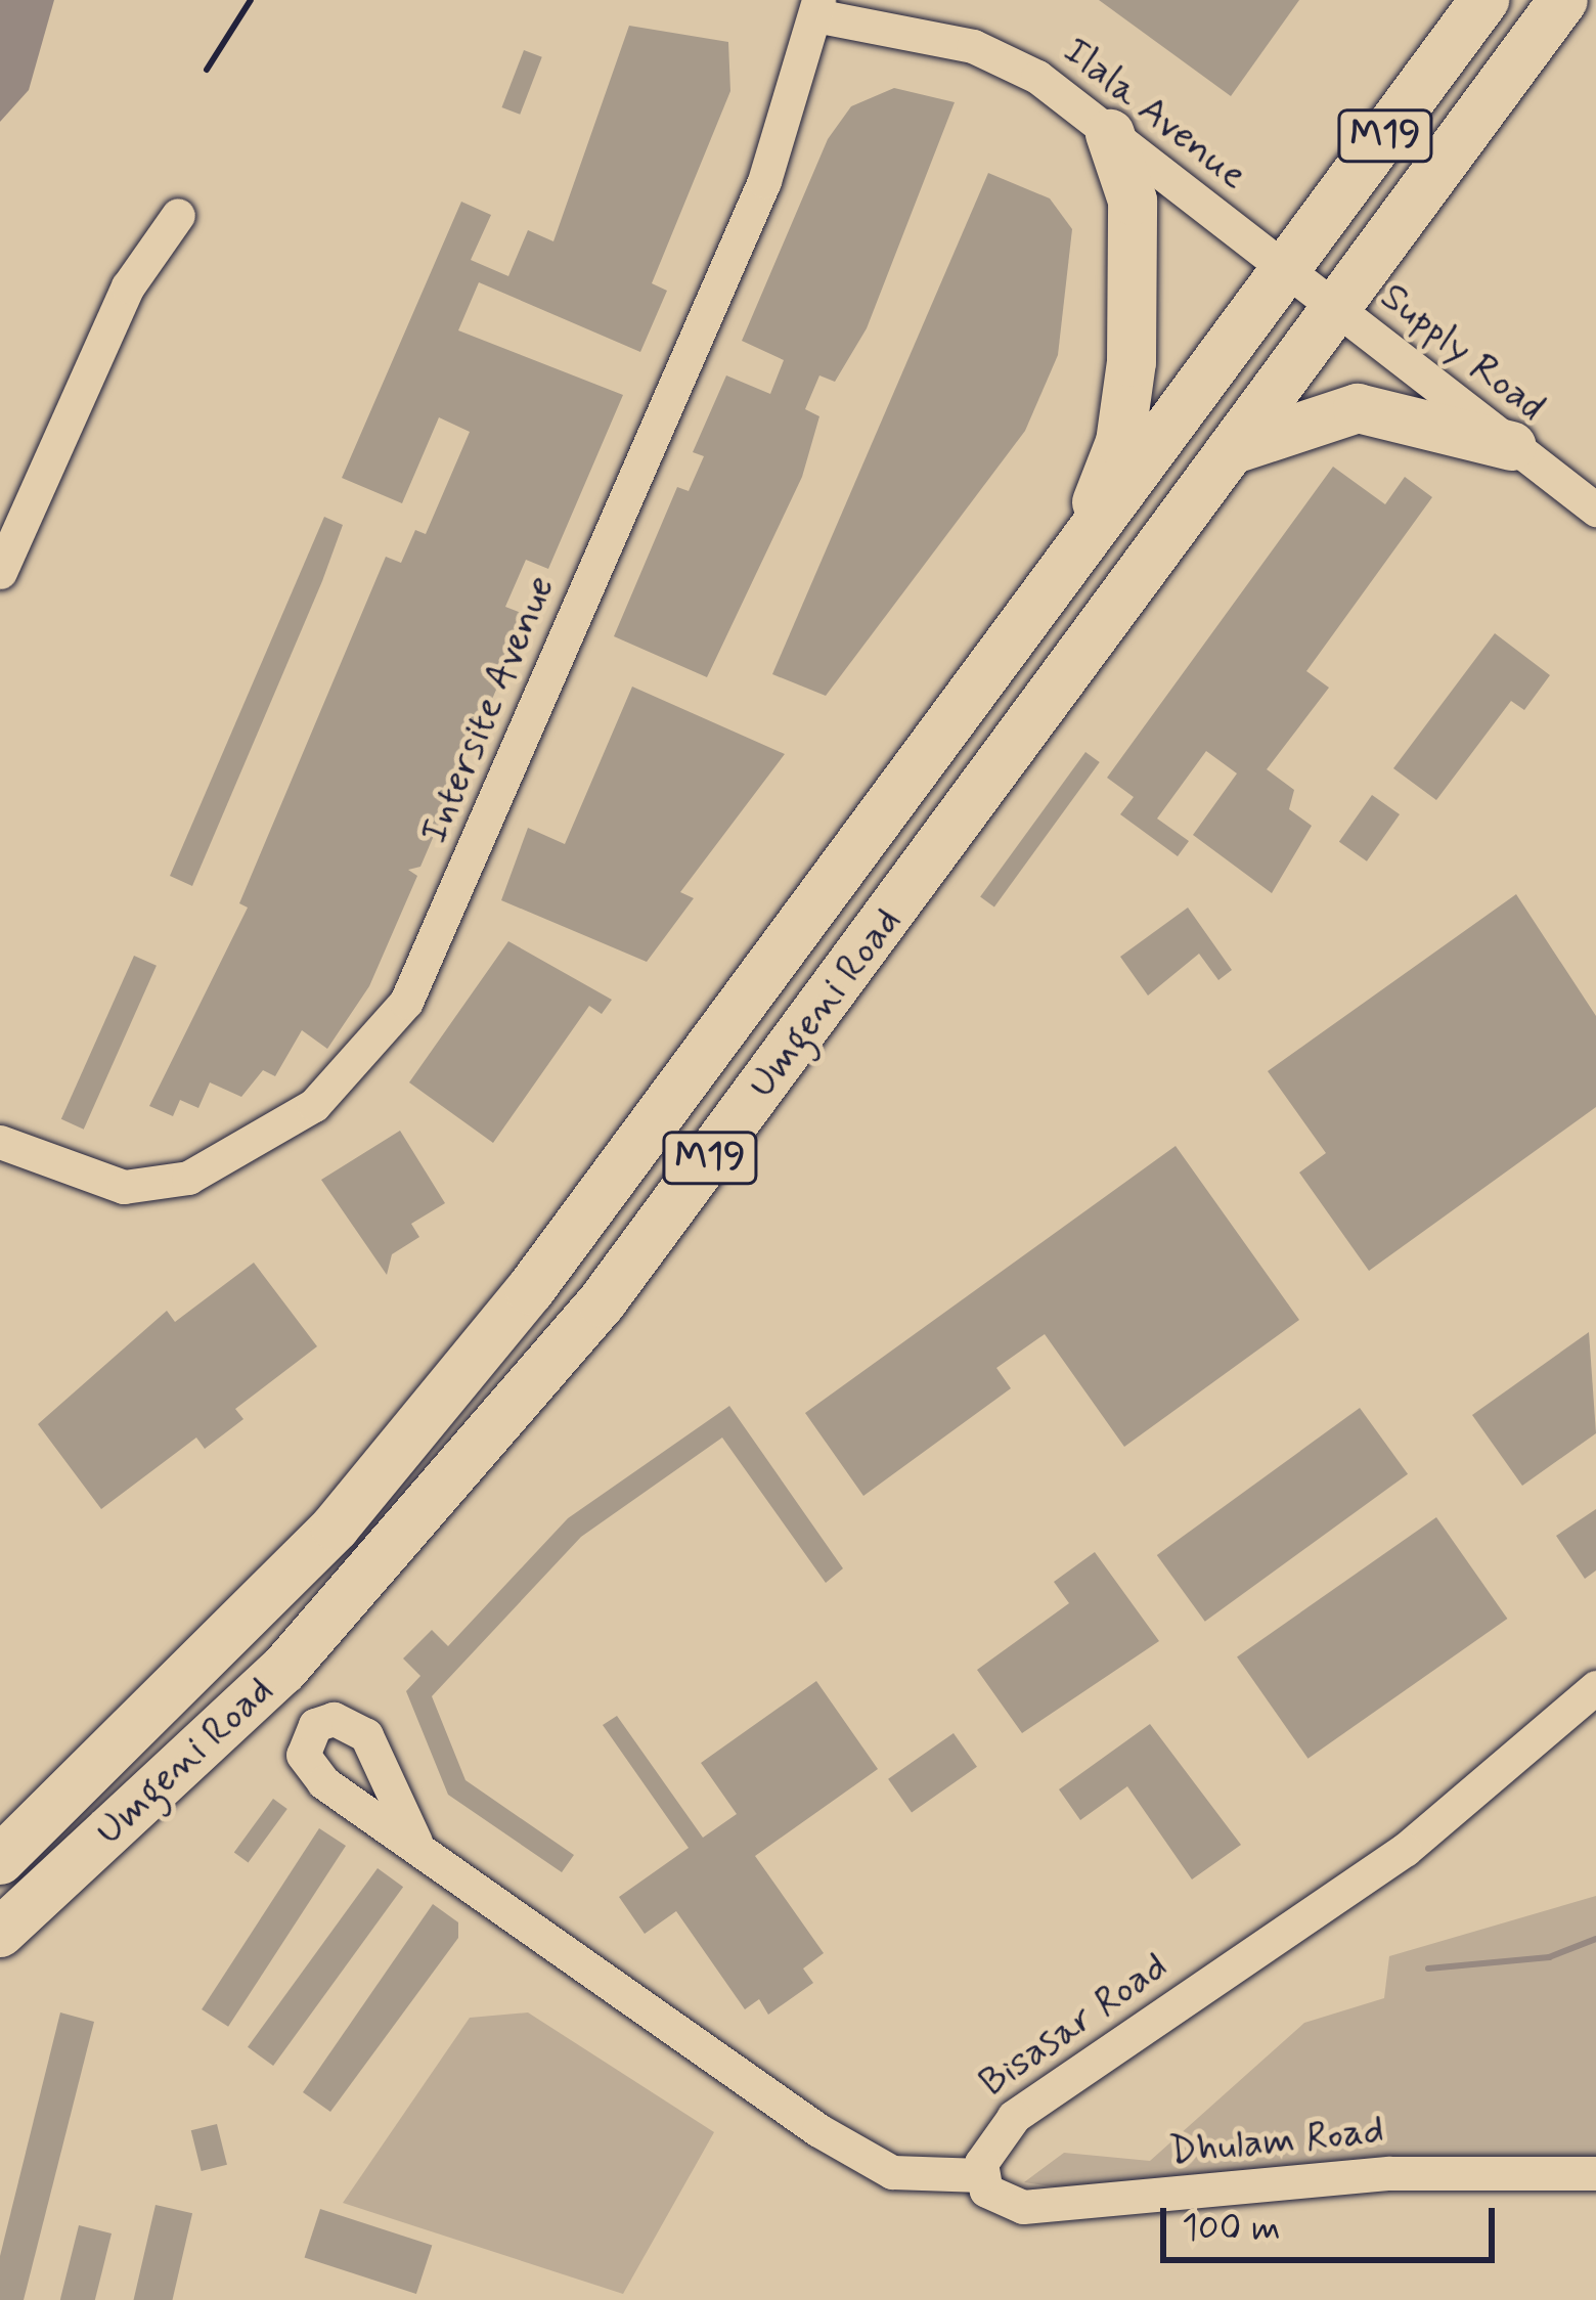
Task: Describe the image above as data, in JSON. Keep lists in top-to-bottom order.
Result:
{
  "streets": {
    "highway": ["M19", "Umgeni Road"],
    "street": [
      "Ilala Avenue",
      "Supply Road",
      "Intersite Avenue",
      "Bisasar Road",
      "Dhulam Road"
    ]
  },
  "crossings": [
    ["Ilala Avenue", "Supply Road"],
    ["Ilala Avenue", "Intersite Avenue"],
    ["Ilala Avenue", "Umgeni Road"],
    ["Supply Road", "Umgeni Road"],
    ["Bisasar Road", "Dhulam Road"]
  ],
  "scale_bar": "100 m"
}
